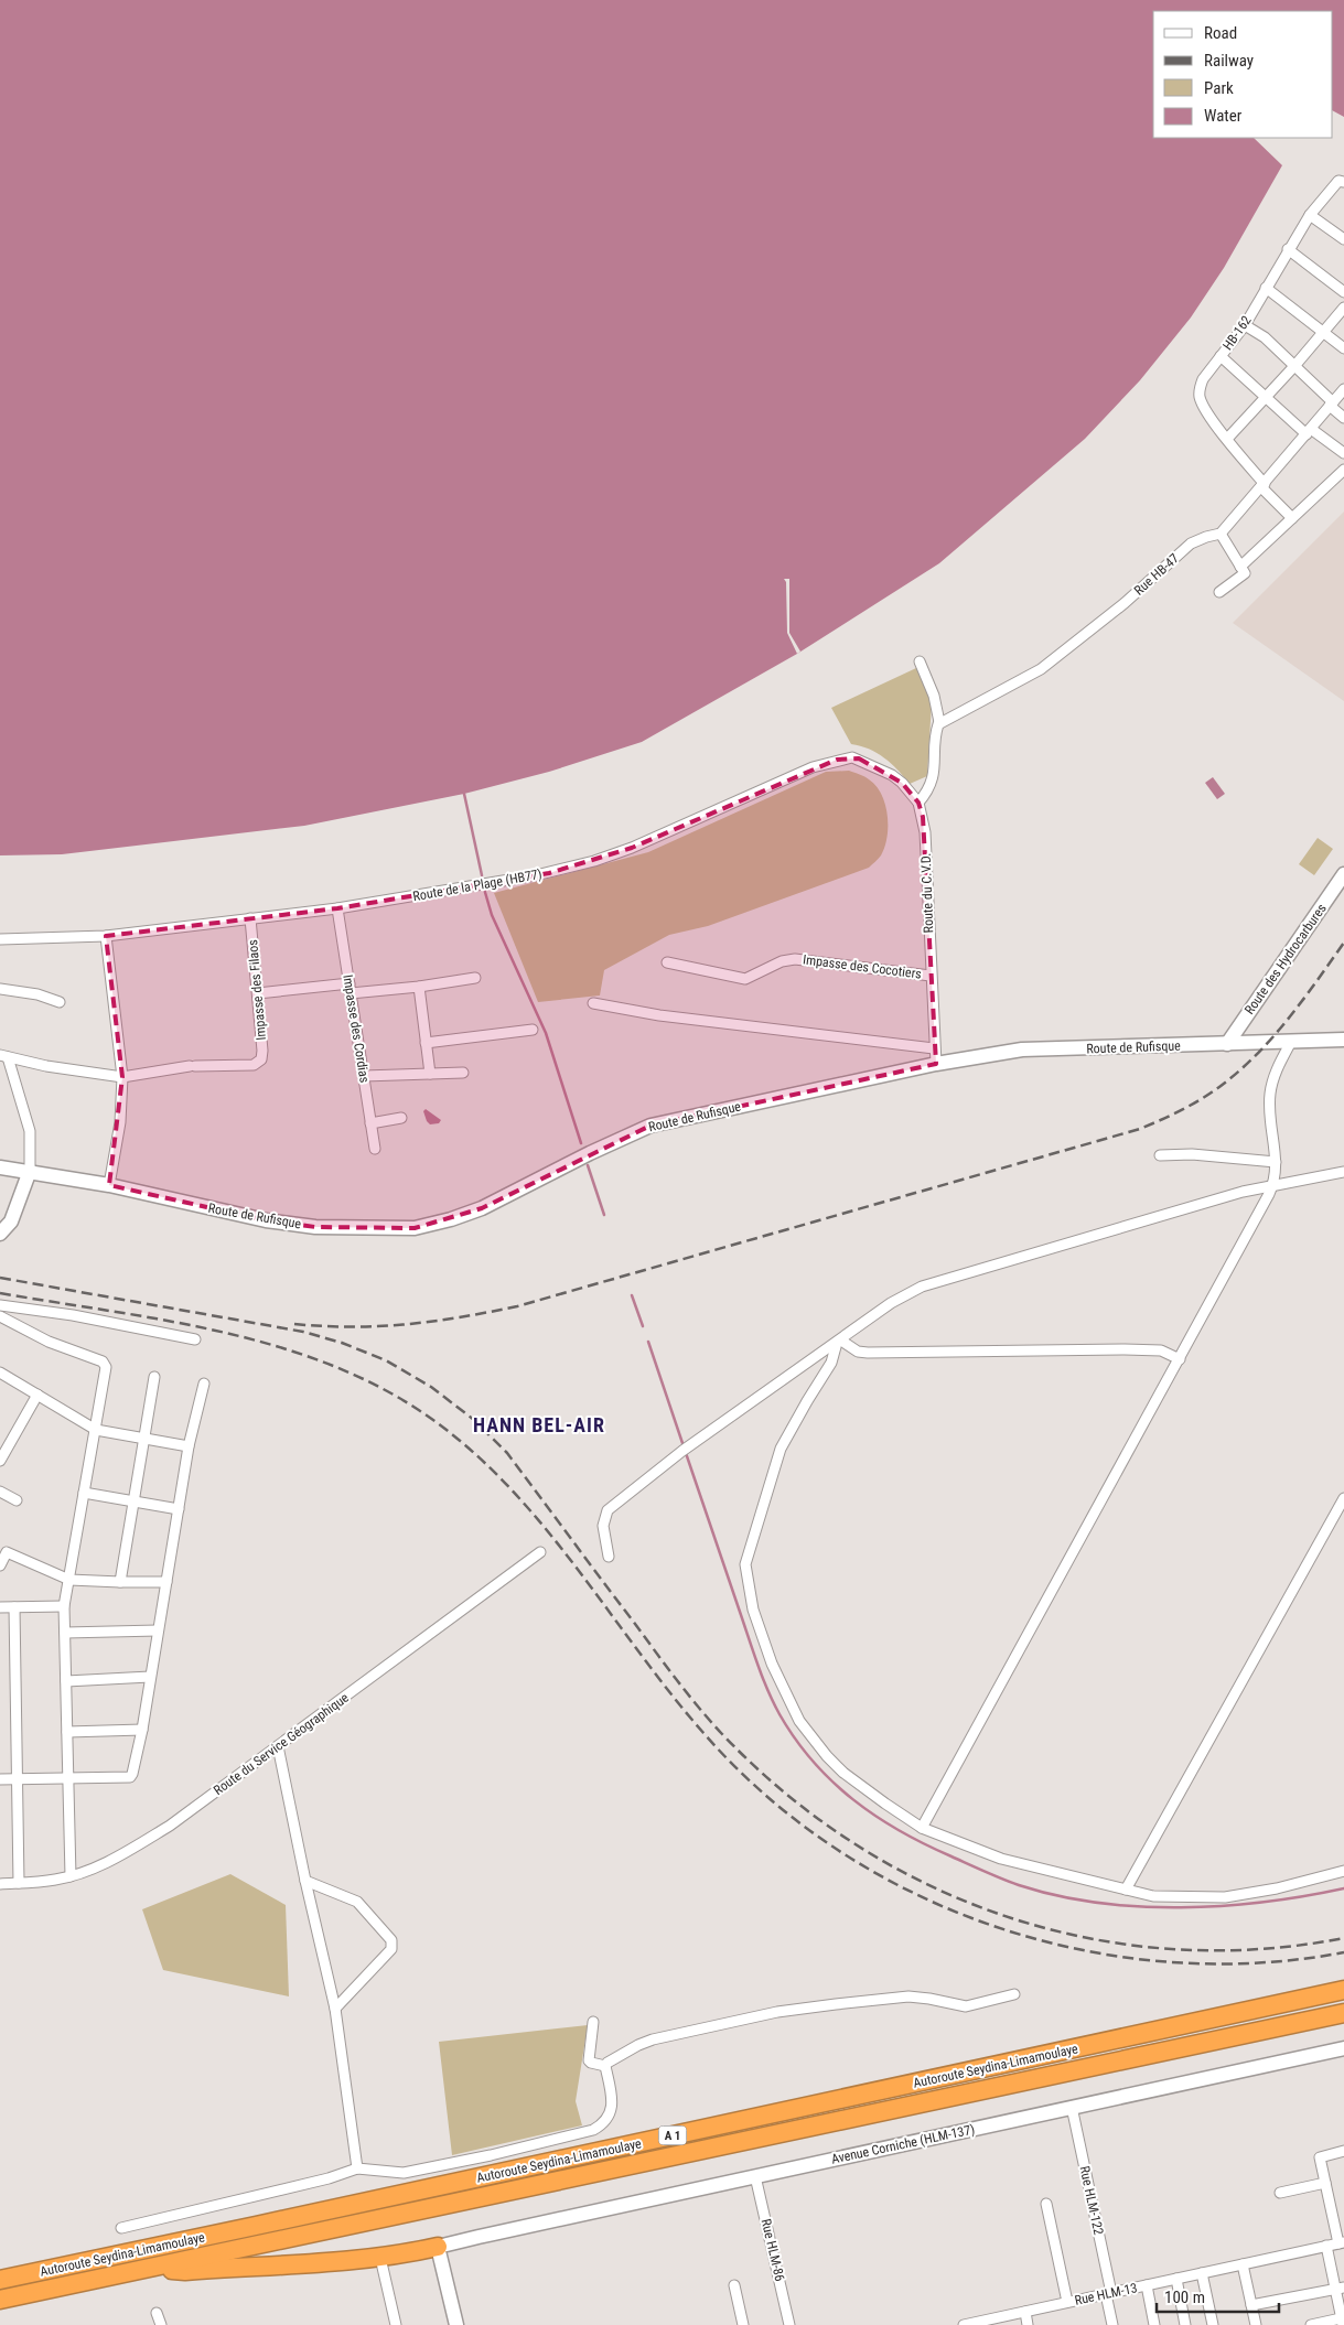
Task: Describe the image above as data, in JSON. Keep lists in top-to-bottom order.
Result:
{
  "streets": {
    "highway": ["Autoroute Seydina-Limamoulaye", "A 1"],
    "main road": ["Route des Hydrocarbures", "Route de Rufisque", "Avenue Corniche (HLM-137)"],
    "street": [
      "HB-162",
      "Rue HB-47",
      "Route de la Plage (HB77)",
      "Route du C.V.D.",
      "Impasse des Cocotiers",
      "Impasse des Filaos",
      "Impasse des Cordias",
      "Route du Service Géographique",
      "Rue HLM-122",
      "Rue HLM-86",
      "Rue HLM-13"
    ]
  },
  "crossings": [
    ["Route de la Plage (HB77)", "Route du C.V.D."],
    ["Route de la Plage (HB77)", "Impasse des Filaos"],
    ["Route de la Plage (HB77)", "Impasse des Cordias"],
    ["Route du C.V.D.", "Impasse des Cocotiers"],
    ["Route du C.V.D.", "Route de Rufisque"],
    ["Route des Hydrocarbures", "Route de Rufisque"],
    ["Avenue Corniche (HLM-137)", "Rue HLM-122"],
    ["Avenue Corniche (HLM-137)", "Rue HLM-86"],
    ["Rue HLM-122", "Rue HLM-13"]
  ],
  "districts": ["HANN BEL-AIR"],
  "legend": [
    "Road",
    "Railway",
    "Park",
    "Water"
  ],
  "scale_bar": "100 m"
}
